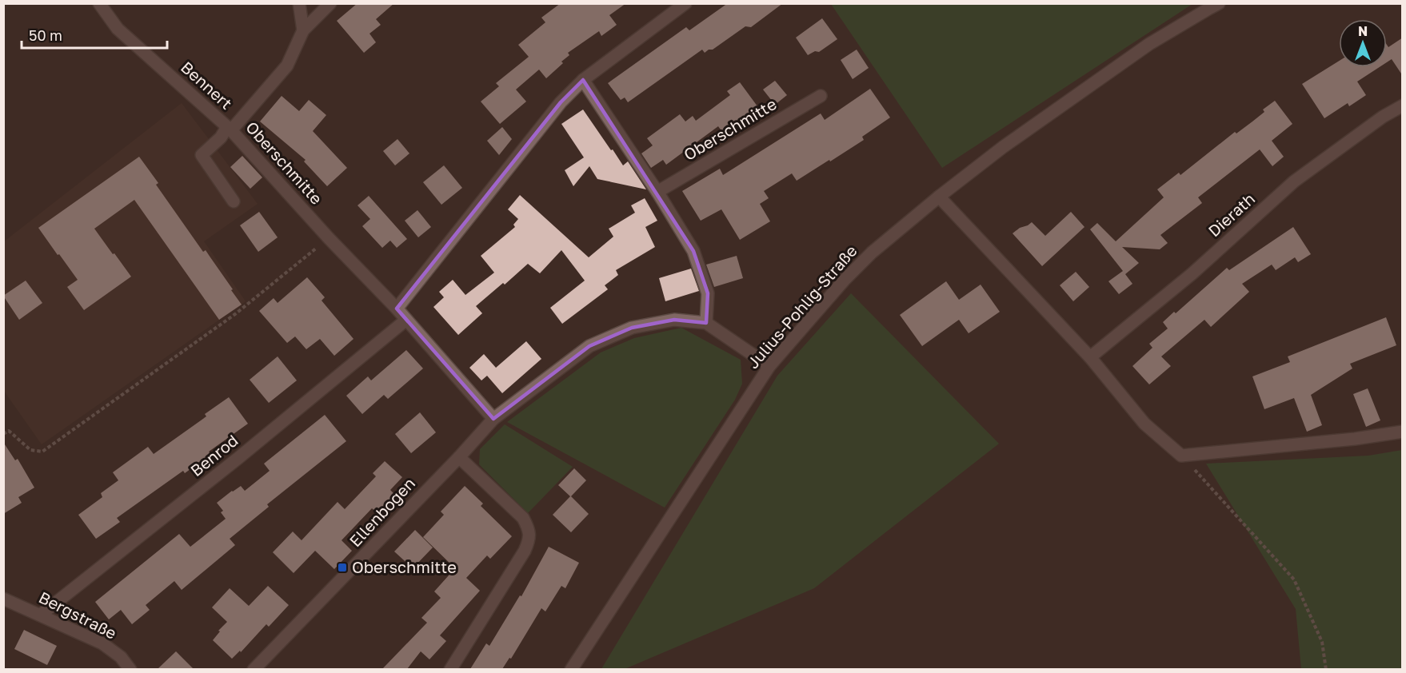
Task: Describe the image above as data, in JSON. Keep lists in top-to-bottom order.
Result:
{
  "streets": {
    "street": [
      "Bennert",
      "Oberschmitte",
      "Dierath",
      "Julius-Pohlig-Straße",
      "Benrod",
      "Ellenbogen",
      "Bergstraße"
    ]
  },
  "crossings": [
    ["Bennert", "Oberschmitte"],
    ["Oberschmitte", "Benrod"],
    ["Oberschmitte", "Ellenbogen"],
    ["Benrod", "Bergstraße"]
  ],
  "places": {
    "transit": ["Oberschmitte"]
  },
  "scale_bar": "50 m",
  "north": "top"
}
